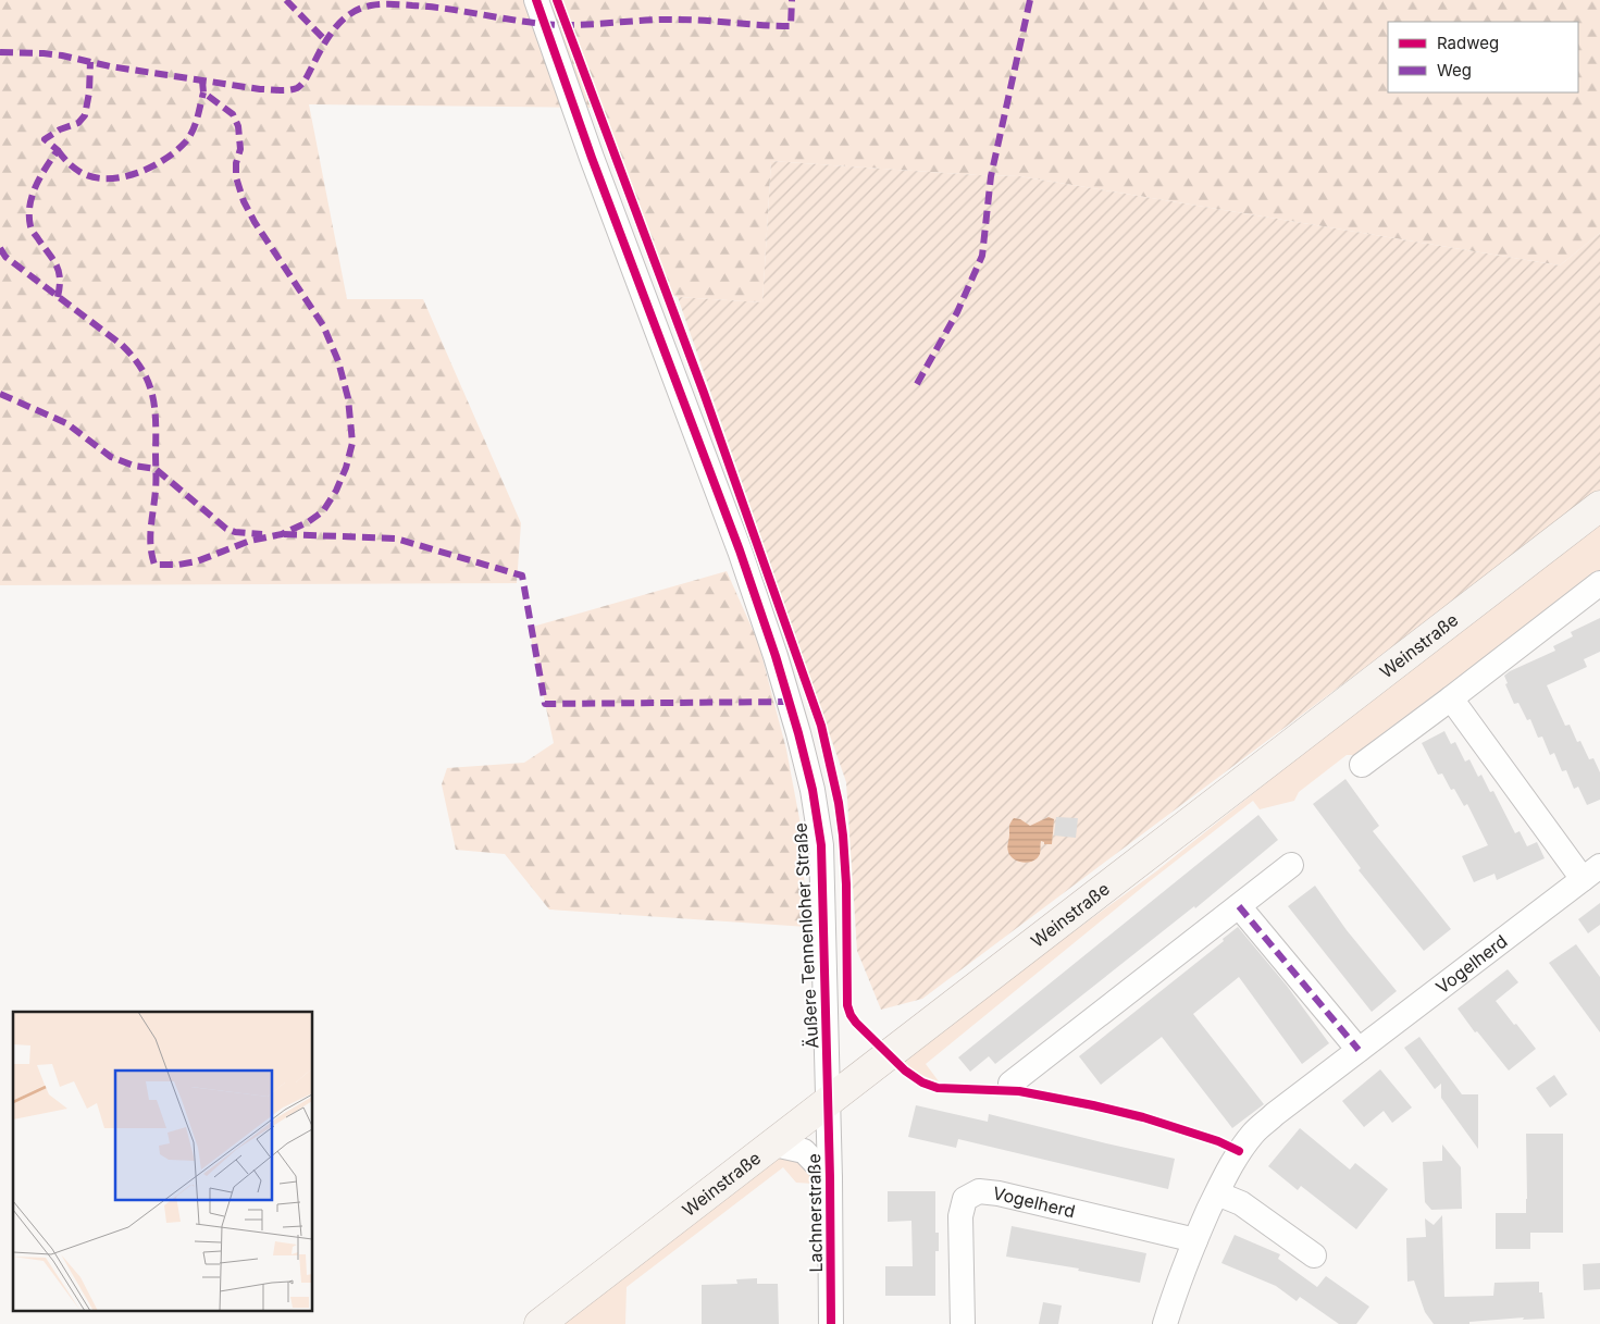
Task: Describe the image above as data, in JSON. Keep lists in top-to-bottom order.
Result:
{
  "streets": {
    "main road": ["Weinstraße"],
    "street": ["Äußere Tennenloher Straße", "Vogelherd", "Lachnerstraße"]
  },
  "crossings": [
    ["Weinstraße", "Äußere Tennenloher Straße"],
    ["Weinstraße", "Lachnerstraße"],
    ["Äußere Tennenloher Straße", "Lachnerstraße"]
  ],
  "legend": ["Radweg", "Weg"]
}
